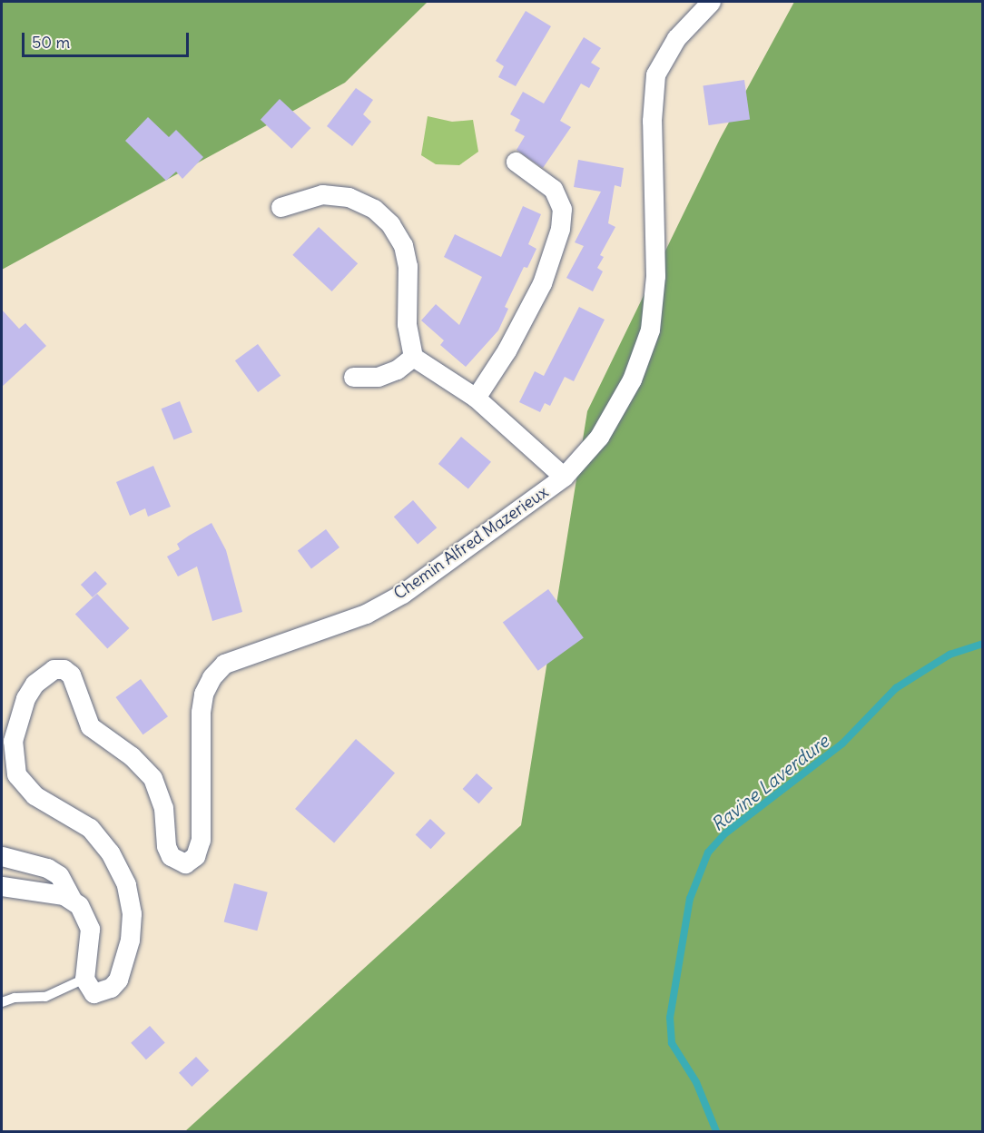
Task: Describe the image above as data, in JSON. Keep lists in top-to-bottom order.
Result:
{
  "streets": {
    "street": ["Chemin Alfred Mazerieux"]
  },
  "water": ["Ravine Laverdure"],
  "scale_bar": "50 m"
}
